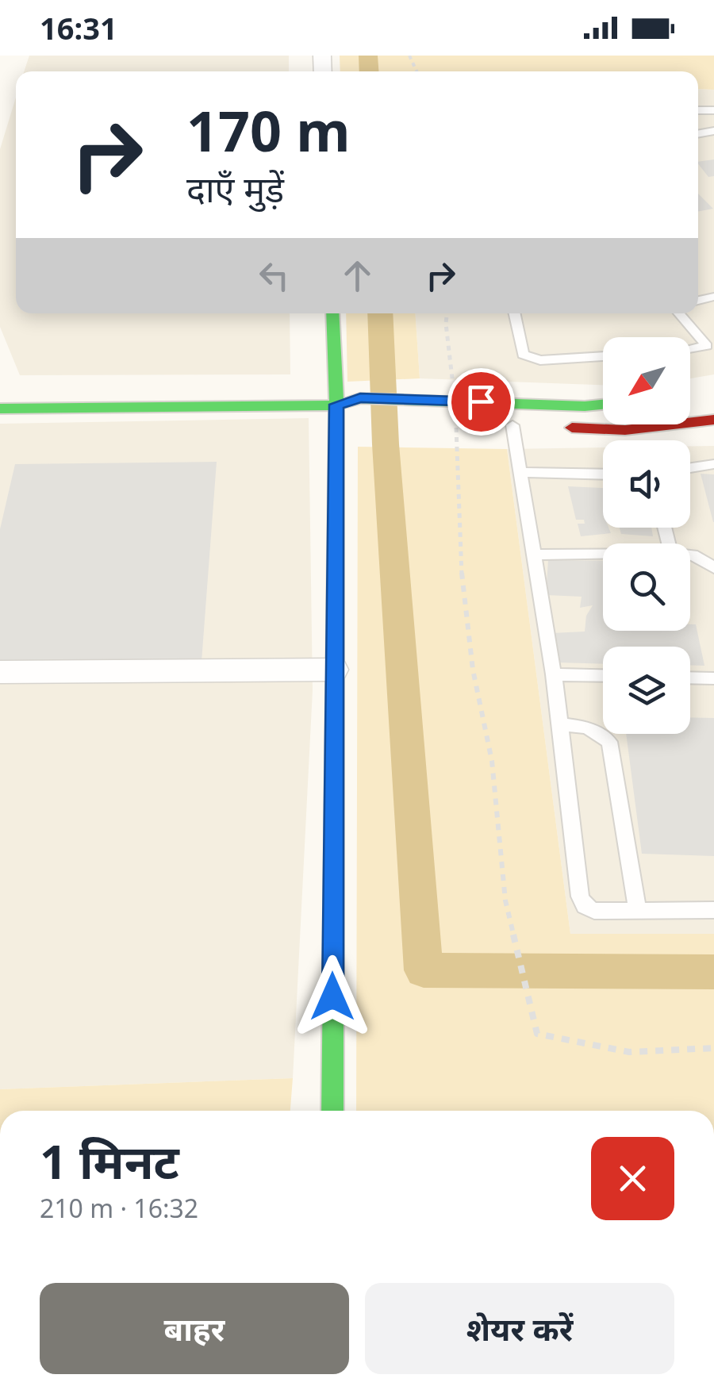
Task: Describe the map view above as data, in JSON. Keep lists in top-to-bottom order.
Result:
{
  "north": "bottom left",
  "page": {
    "status": "16:31",
    "turn": ["170 m", "दाएँ मुड़ें"],
    "heading": ["1 मिनट", "210 m · 16:32"],
    "buttons": ["बाहर", "शेयर करें"]
  }
}
